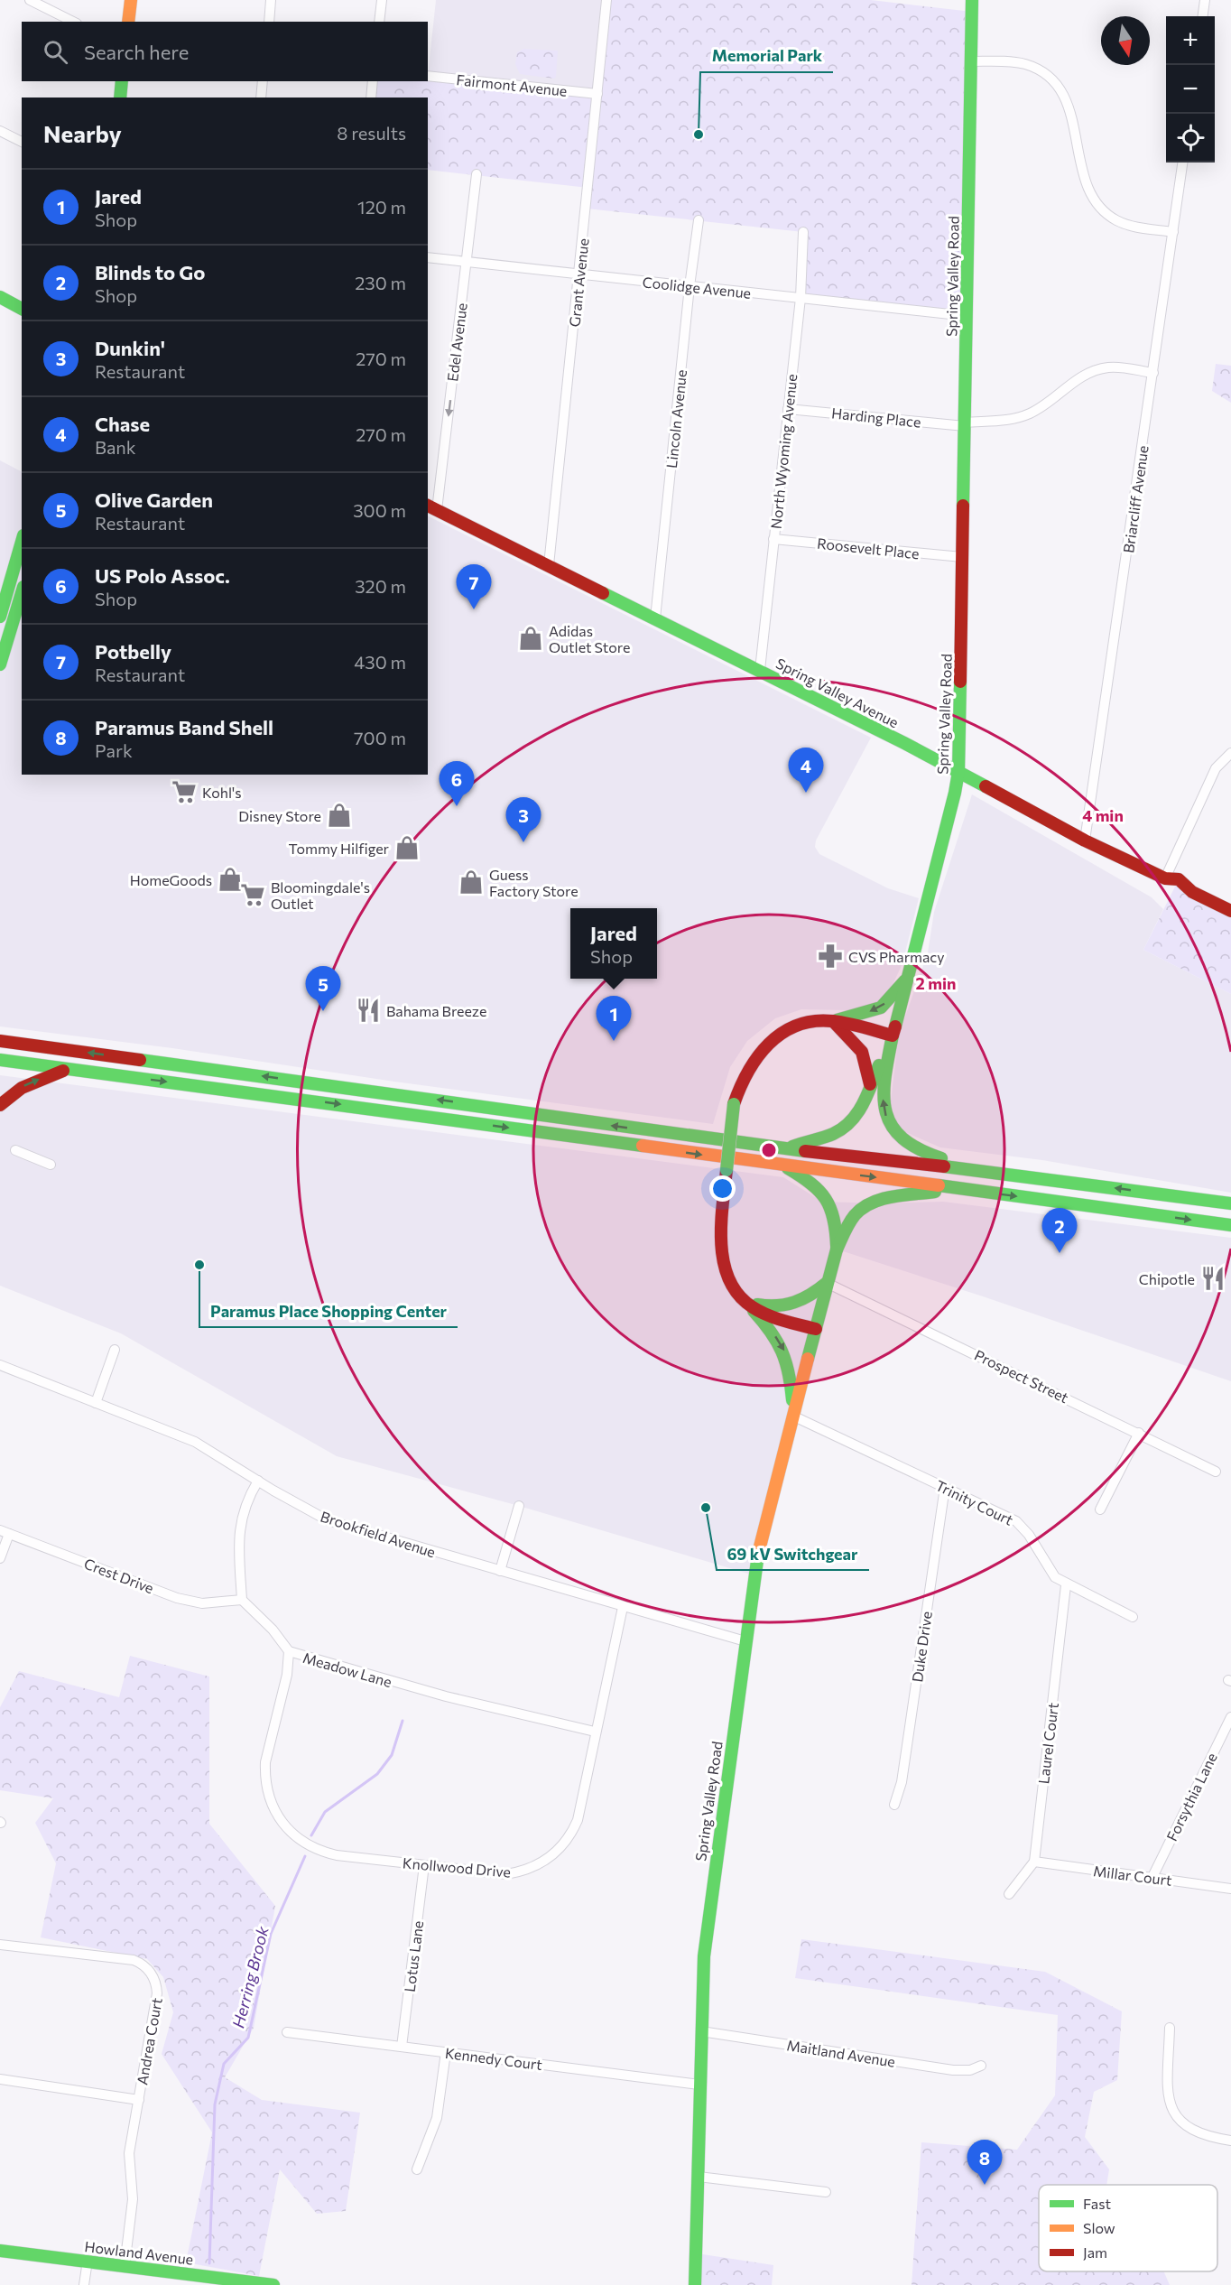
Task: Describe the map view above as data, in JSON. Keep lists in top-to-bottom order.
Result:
{
  "streets": {
    "main road": ["Spring Valley Road", "Spring Valley Avenue", "Howland Avenue"],
    "street": [
      "Fairmont Avenue",
      "Grant Avenue",
      "Coolidge Avenue",
      "Edel Avenue",
      "Harding Place",
      "Lincoln Avenue",
      "North Wyoming Avenue",
      "Briarcliff Avenue",
      "Roosevelt Place",
      "Prospect Street",
      "Trinity Court",
      "Brookfield Avenue",
      "Crest Drive",
      "Duke Drive",
      "Meadow Lane",
      "Laurel Court",
      "Forsythia Lane",
      "Knollwood Drive",
      "Millar Court",
      "Lotus Lane",
      "Andrea Court",
      "Maitland Avenue",
      "Kennedy Court"
    ]
  },
  "crossings": [
    ["Fairmont Avenue", "Grant Avenue"],
    ["Spring Valley Road", "Coolidge Avenue"],
    ["Spring Valley Road", "Harding Place"],
    ["Spring Valley Road", "Roosevelt Place"],
    ["Spring Valley Road", "Spring Valley Avenue"],
    ["Spring Valley Road", "Prospect Street"],
    ["Spring Valley Road", "Trinity Court"],
    ["Spring Valley Road", "Brookfield Avenue"],
    ["Spring Valley Road", "Maitland Avenue"],
    ["Spring Valley Road", "Kennedy Court"],
    ["Grant Avenue", "Coolidge Avenue"],
    ["Grant Avenue", "Spring Valley Avenue"],
    ["Coolidge Avenue", "Edel Avenue"],
    ["Coolidge Avenue", "Lincoln Avenue"],
    ["Coolidge Avenue", "North Wyoming Avenue"],
    ["Edel Avenue", "Spring Valley Avenue"],
    ["Harding Place", "North Wyoming Avenue"],
    ["Harding Place", "Briarcliff Avenue"],
    ["Lincoln Avenue", "Spring Valley Avenue"],
    ["North Wyoming Avenue", "Roosevelt Place"],
    ["North Wyoming Avenue", "Spring Valley Avenue"],
    ["Briarcliff Avenue", "Spring Valley Avenue"],
    ["Trinity Court", "Duke Drive"],
    ["Trinity Court", "Laurel Court"],
    ["Brookfield Avenue", "Knollwood Drive"],
    ["Crest Drive", "Meadow Lane"],
    ["Meadow Lane", "Knollwood Drive"],
    ["Laurel Court", "Millar Court"],
    ["Forsythia Lane", "Millar Court"],
    ["Knollwood Drive", "Lotus Lane"],
    ["Lotus Lane", "Kennedy Court"],
    ["Andrea Court", "Howland Avenue"]
  ],
  "one_way": ["Edel Avenue"],
  "water": ["Herring Brook"],
  "places": {
    "other": ["Memorial Park", "Paramus Place Shopping Center", "69 kV Switchgear"],
    "shop": [
      "Adidas Outlet Store",
      "Disney Store",
      "Tommy Hilfiger",
      "HomeGoods",
      "Guess Factory Store"
    ],
    "supermarket": ["Kohl's", "Bloomingdale's Outlet"],
    "pharmacy": ["CVS Pharmacy"],
    "restaurant": ["Bahama Breeze", "Chipotle"]
  },
  "legend": ["Fast", "Slow", "Jam"],
  "north": "bottom",
  "page": {
    "map_buttons": ["+", "−"],
    "search": "Search here",
    "heading": ["Nearby", "8 results"],
    "list": [
      {
        "mark": "1",
        "name": "Jared",
        "note": "Shop",
        "value": "120 m"
      },
      {
        "mark": "2",
        "name": "Blinds to Go",
        "note": "Shop",
        "value": "230 m"
      },
      {
        "mark": "3",
        "name": "Dunkin'",
        "note": "Restaurant",
        "value": "270 m"
      },
      {
        "mark": "4",
        "name": "Chase",
        "note": "Bank",
        "value": "270 m"
      },
      {
        "mark": "5",
        "name": "Olive Garden",
        "note": "Restaurant",
        "value": "300 m"
      },
      {
        "mark": "6",
        "name": "US Polo Assoc.",
        "note": "Shop",
        "value": "320 m"
      },
      {
        "mark": "7",
        "name": "Potbelly",
        "note": "Restaurant",
        "value": "430 m"
      },
      {
        "mark": "8",
        "name": "Paramus Band Shell",
        "note": "Park",
        "value": "700 m"
      }
    ],
    "pins": [
      "7",
      "4",
      "6",
      "3",
      "5",
      "1",
      "2",
      "8"
    ],
    "popup": ["Jared", "Shop"]
  },
  "rings": ["4 min", "2 min"]
}
